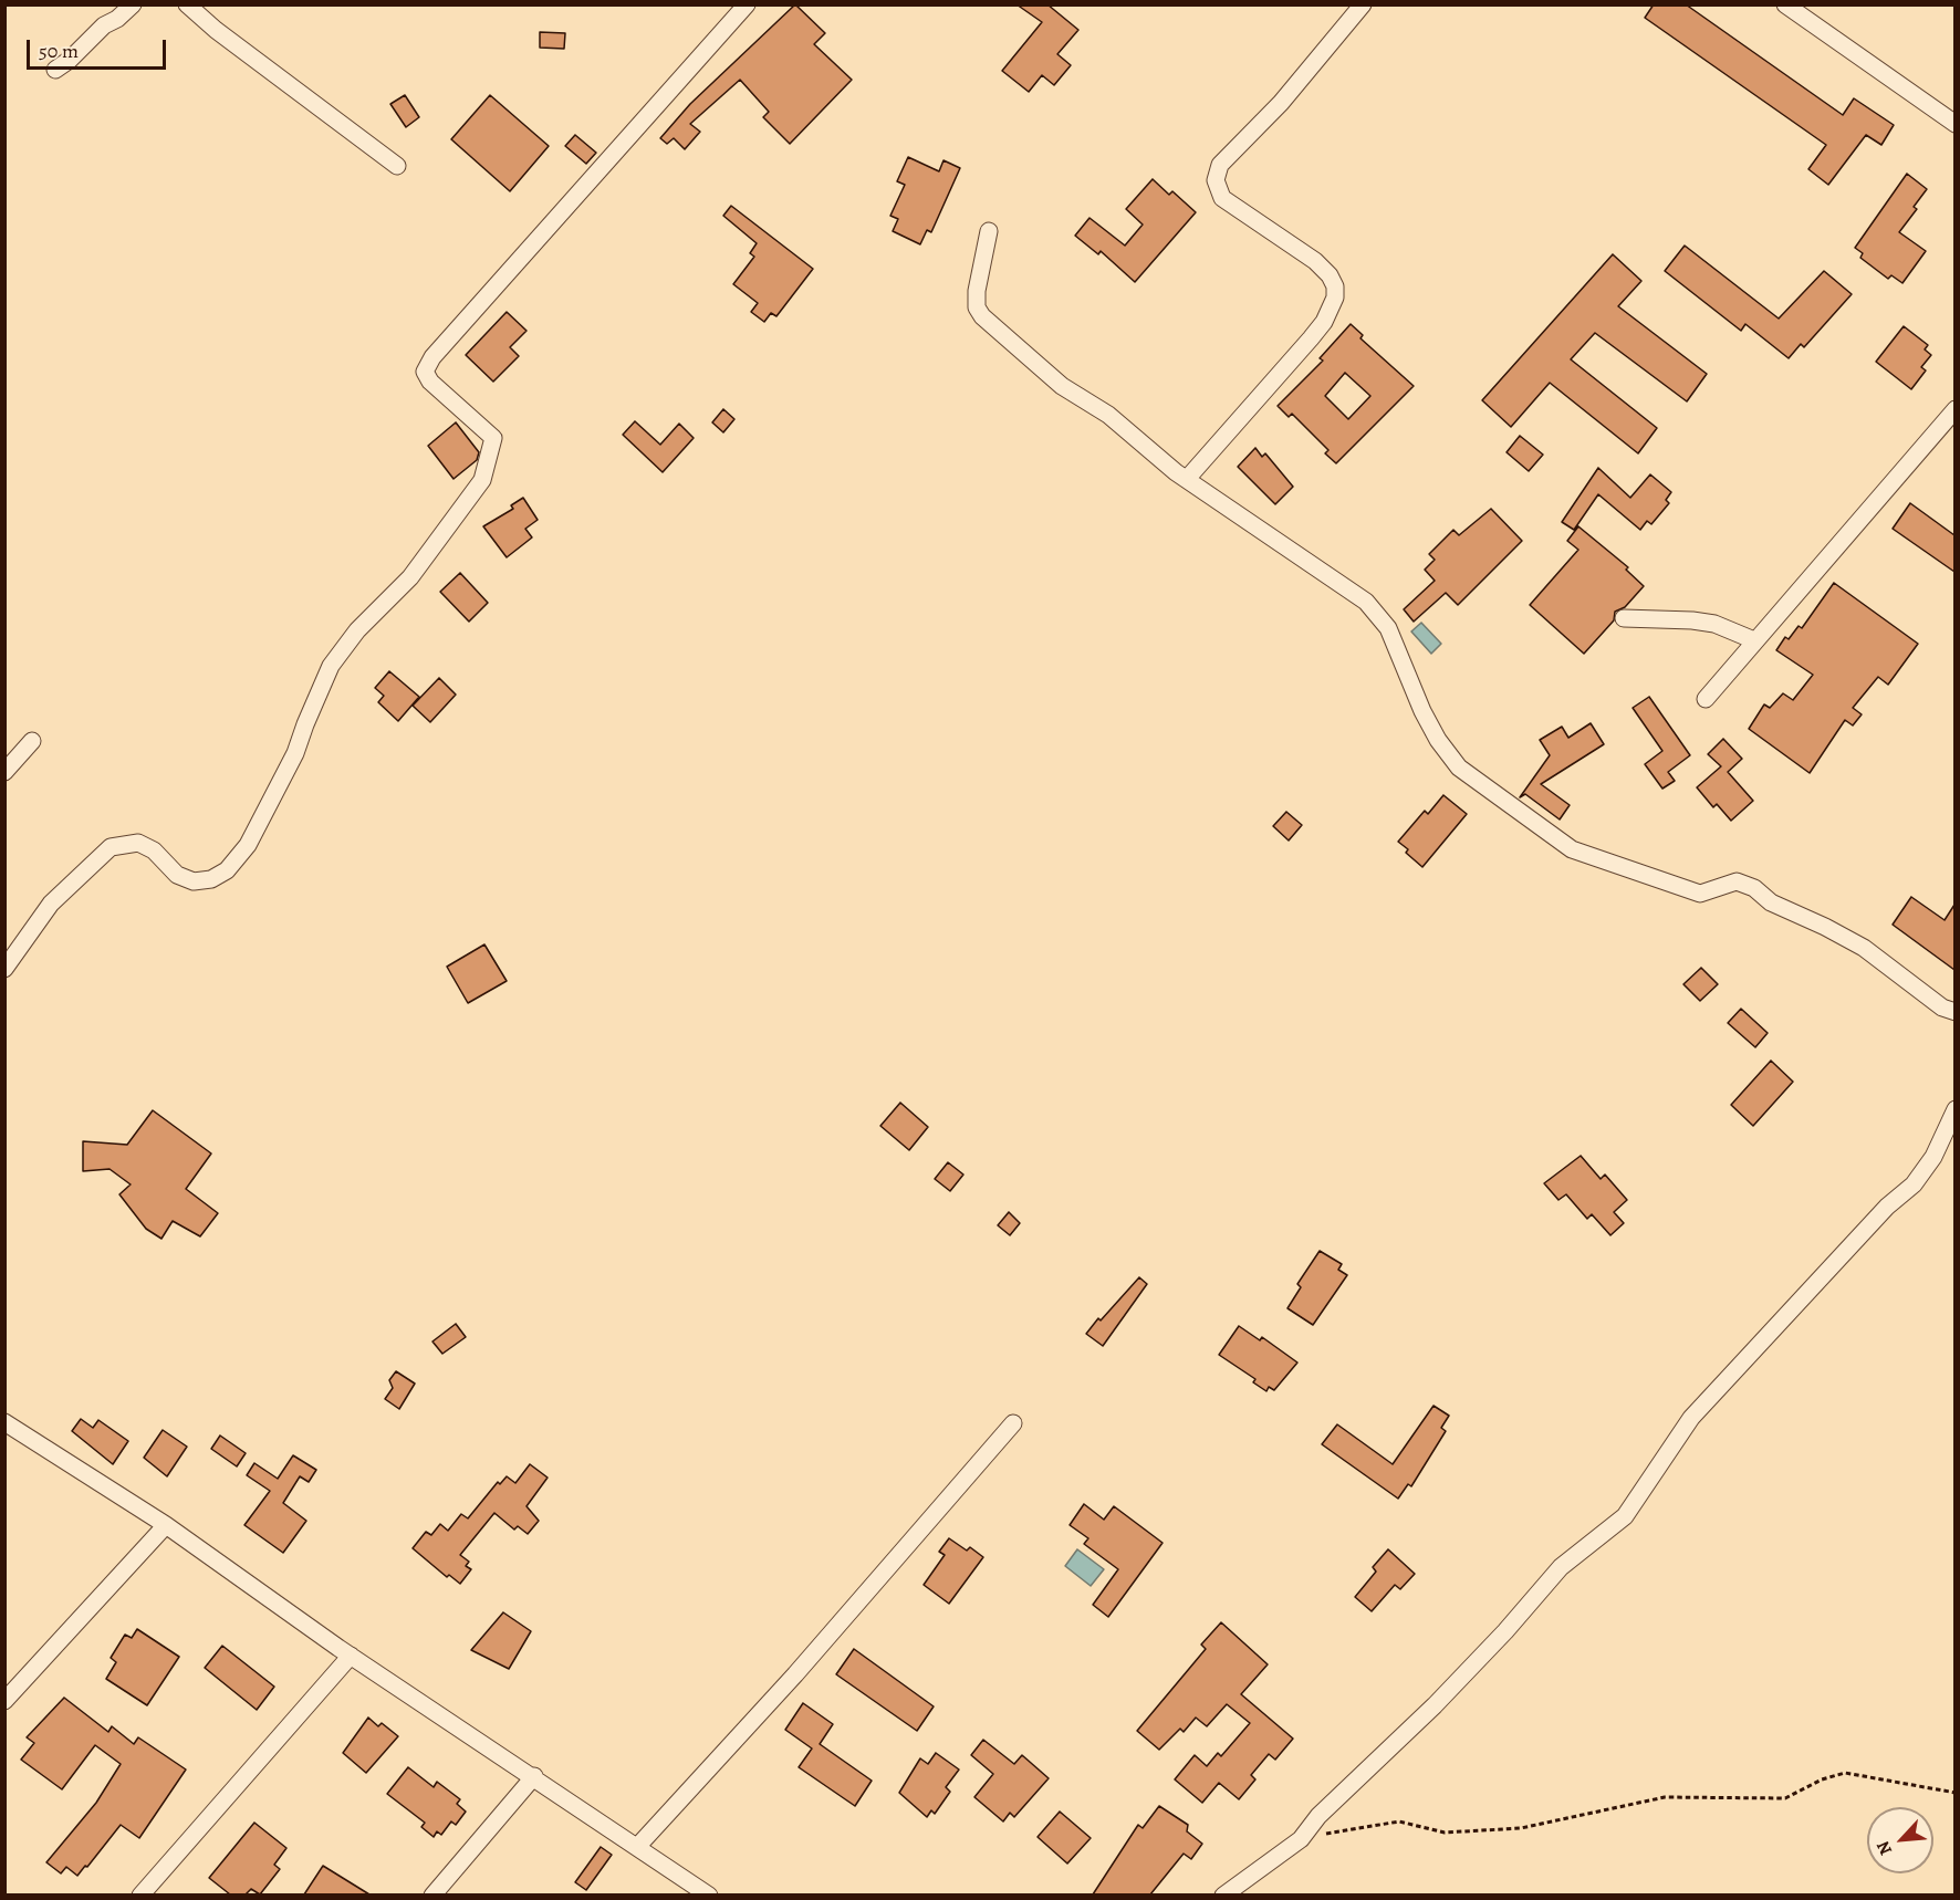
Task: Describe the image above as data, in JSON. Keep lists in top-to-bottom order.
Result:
{
  "scale_bar": "50 m",
  "north": "bottom left"
}
